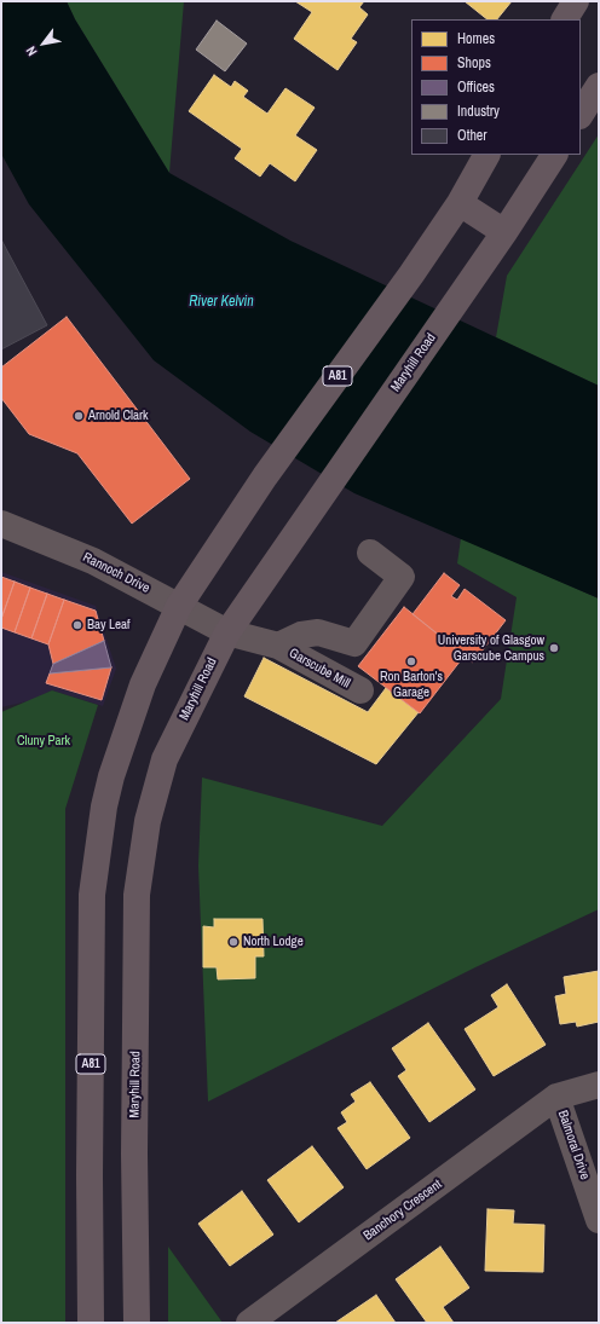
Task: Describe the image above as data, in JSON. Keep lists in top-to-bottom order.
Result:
{
  "streets": {
    "main road": ["Maryhill Road", "A81"],
    "street": [
      "Rannoch Drive",
      "Garscube Mill",
      "Balmoral Drive",
      "Banchory Crescent"
    ]
  },
  "crossings": [
    ["Maryhill Road", "Rannoch Drive"],
    ["Maryhill Road", "Garscube Mill"],
    ["A81", "Rannoch Drive"],
    ["Rannoch Drive", "Garscube Mill"],
    ["Balmoral Drive", "Banchory Crescent"]
  ],
  "water": ["River Kelvin"],
  "parks": ["Cluny Park"],
  "places": [
    "Arnold Clark",
    "Bay Leaf",
    "University of Glasgow Garscube Campus",
    "Ron Barton's Garage",
    "North Lodge"
  ],
  "legend": [
    "Homes",
    "Shops",
    "Offices",
    "Industry",
    "Other"
  ],
  "north": "bottom left"
}
